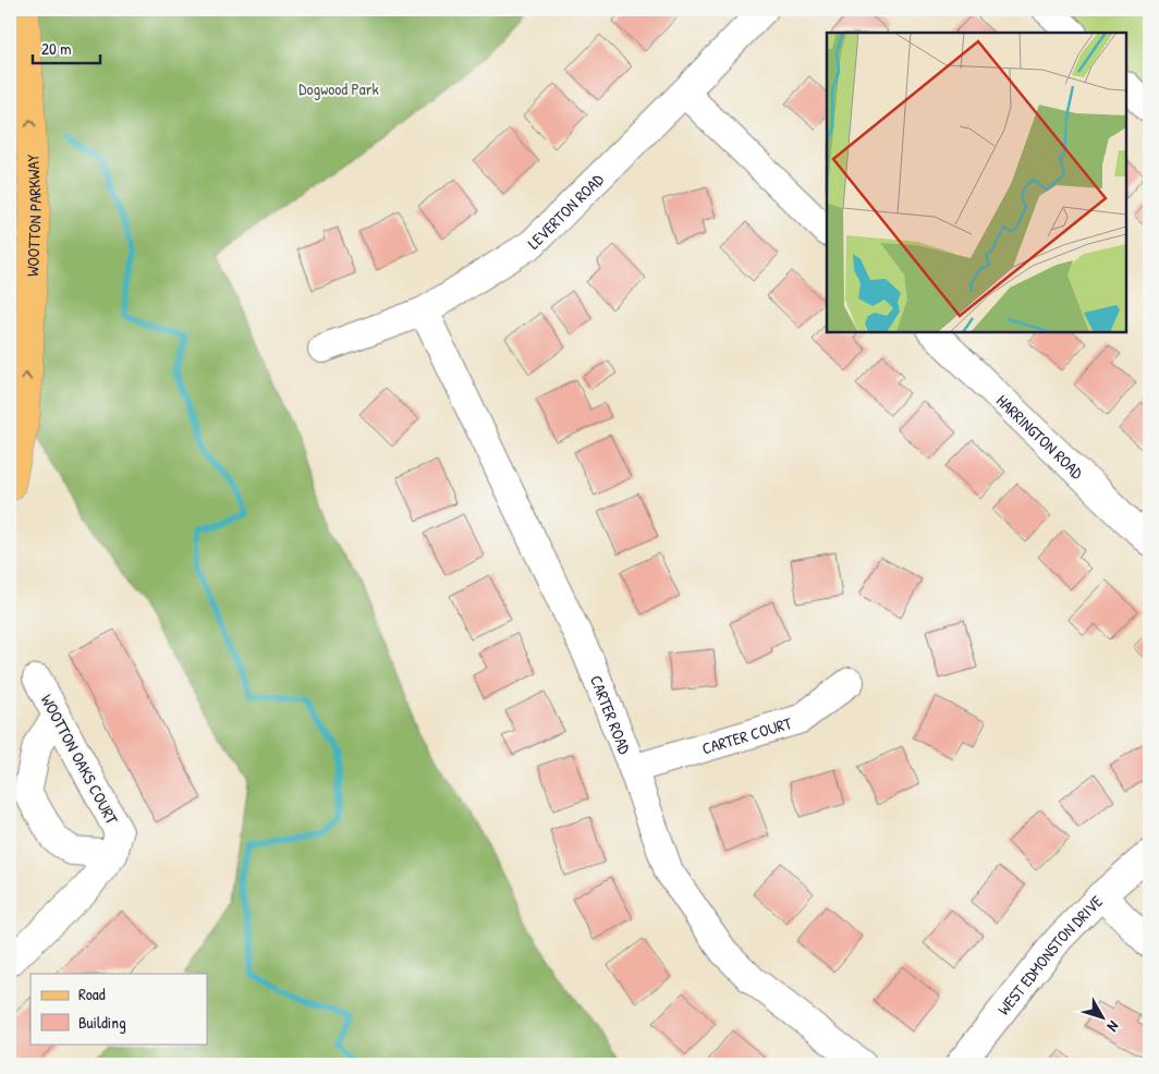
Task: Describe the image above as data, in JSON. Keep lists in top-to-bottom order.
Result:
{
  "streets": {
    "main road": ["WOOTTON PARKWAY"],
    "street": [
      "LEVERTON ROAD",
      "HARRINGTON ROAD",
      "CARTER ROAD",
      "CARTER COURT",
      "WOOTTON OAKS COURT",
      "WEST EDMONSTON DRIVE"
    ]
  },
  "crossings": [
    ["LEVERTON ROAD", "CARTER ROAD"],
    ["CARTER ROAD", "CARTER COURT"]
  ],
  "one_way": ["WOOTTON PARKWAY"],
  "parks": ["Dogwood Park"],
  "legend": ["Road", "Building"],
  "scale_bar": "20 m",
  "north": "bottom right"
}
